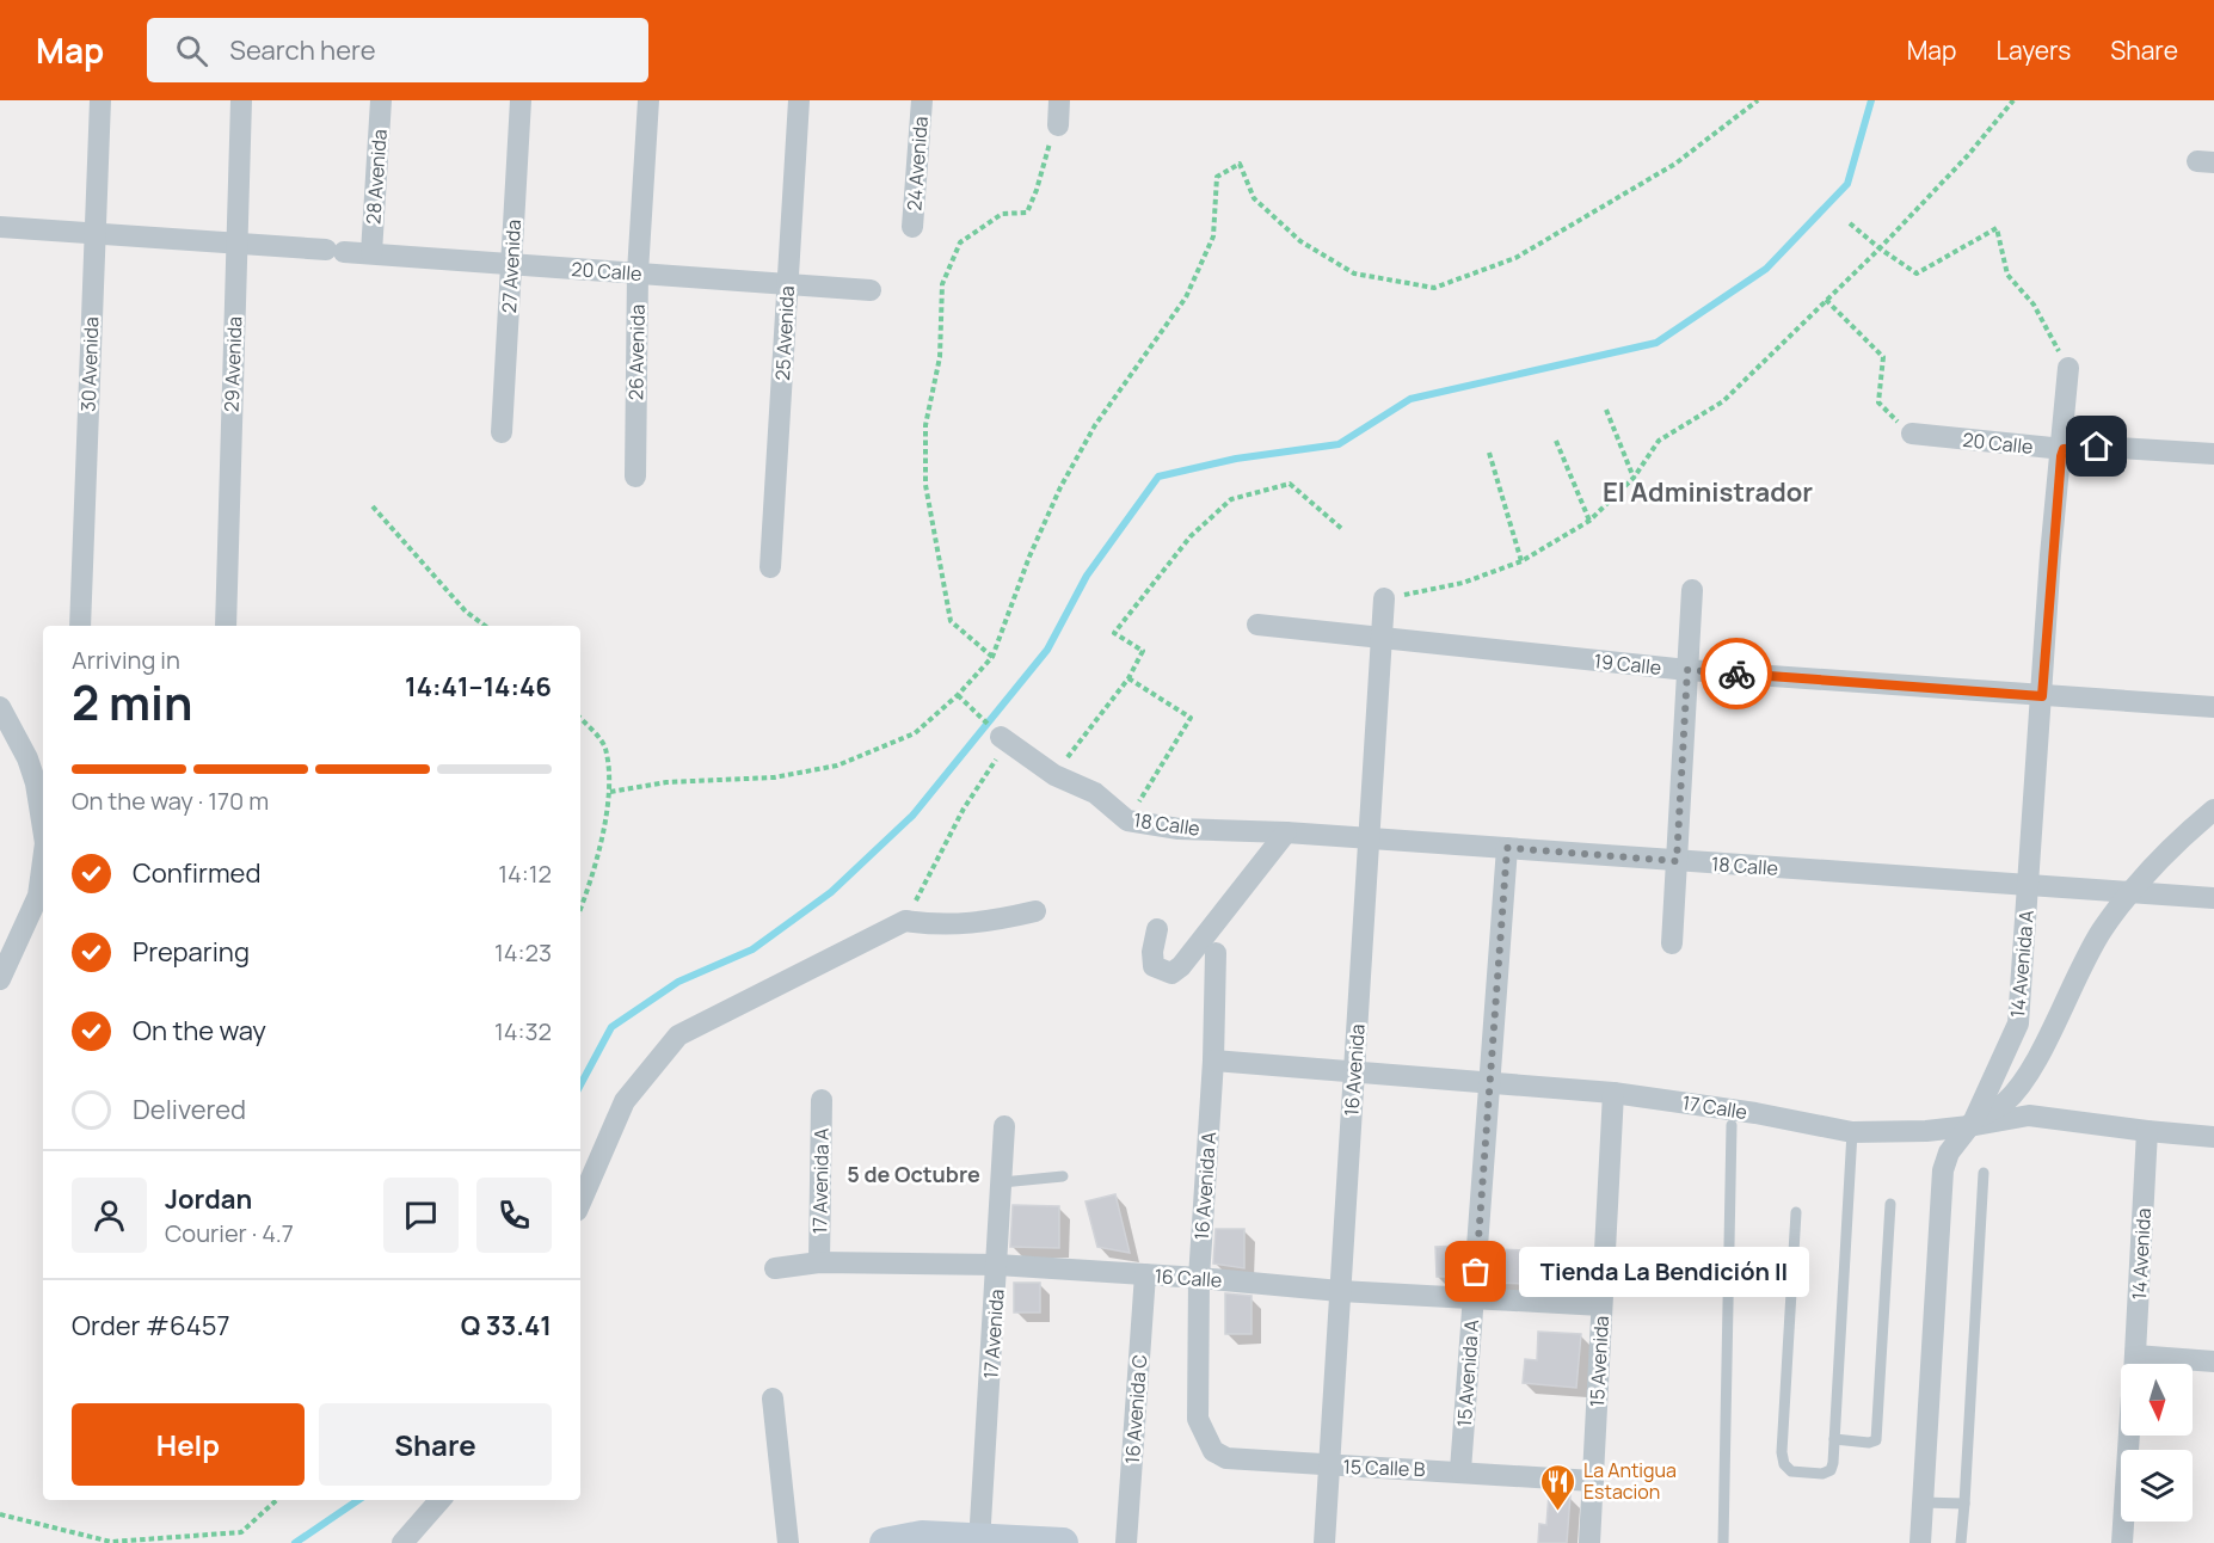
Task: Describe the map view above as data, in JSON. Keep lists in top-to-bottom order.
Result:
{
  "streets": {
    "street": [
      "24 Avenida",
      "28 Avenida",
      "27 Avenida",
      "20 Calle",
      "25 Avenida",
      "26 Avenida",
      "30 Avenida",
      "29 Avenida",
      "19 Calle",
      "18 Calle",
      "14 Avenida A",
      "16 Avenida",
      "17 Calle",
      "17 Avenida A",
      "16 Avenida A",
      "14 Avenida",
      "16 Calle",
      "17 Avenida",
      "15 Avenida",
      "15 Avenida A",
      "16 Avenida C",
      "15 Calle B"
    ]
  },
  "crossings": [
    ["28 Avenida", "20 Calle"],
    ["27 Avenida", "20 Calle"],
    ["20 Calle", "25 Avenida"],
    ["20 Calle", "26 Avenida"],
    ["20 Calle", "30 Avenida"],
    ["20 Calle", "29 Avenida"],
    ["20 Calle", "14 Avenida A"],
    ["19 Calle", "14 Avenida A"],
    ["19 Calle", "16 Avenida"],
    ["18 Calle", "14 Avenida A"],
    ["18 Calle", "16 Avenida"],
    ["18 Calle", "15 Avenida A"],
    ["14 Avenida A", "17 Calle"],
    ["16 Avenida", "17 Calle"],
    ["16 Avenida", "16 Calle"],
    ["16 Avenida", "15 Calle B"],
    ["17 Calle", "16 Avenida A"],
    ["17 Calle", "14 Avenida"],
    ["17 Calle", "15 Avenida"],
    ["17 Calle", "15 Avenida A"],
    ["17 Avenida A", "16 Calle"],
    ["16 Avenida A", "16 Calle"],
    ["16 Avenida A", "15 Calle B"],
    ["16 Calle", "17 Avenida"],
    ["16 Calle", "15 Avenida"],
    ["16 Calle", "15 Avenida A"],
    ["16 Calle", "16 Avenida C"],
    ["15 Avenida", "15 Calle B"],
    ["15 Avenida A", "15 Calle B"]
  ],
  "districts": ["El Administrador", "5 de Octubre"],
  "places": {
    "other": ["Tienda La Bendición II"],
    "restaurant": ["La Antigua Estacion"]
  },
  "north": "bottom",
  "page": {
    "header": "Map",
    "search": "Search here",
    "nav": ["Map", "Layers", "Share"],
    "heading": ["2 min", "Arriving in", "14:41–14:46"],
    "panel": [
      "Jordan",
      "Courier · 4.7",
      "Order #6457",
      "Q 33.41"
    ],
    "bar": "On the way · 170 m",
    "list": [
      ["Confirmed", "14:12"],
      ["Preparing", "14:23"],
      ["On the way", "14:32"],
      "Delivered"
    ],
    "bubble": "Tienda La Bendición II",
    "buttons": ["Help", "Share"]
  }
}
